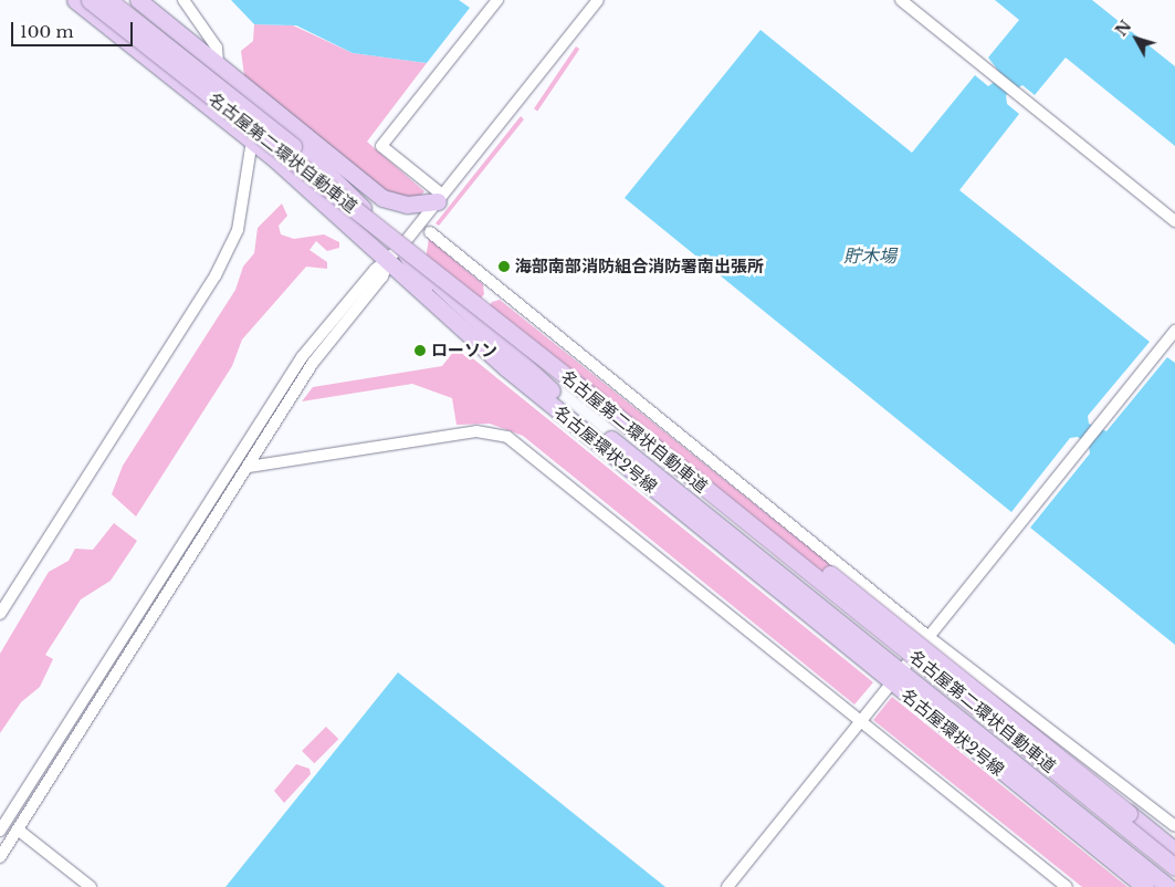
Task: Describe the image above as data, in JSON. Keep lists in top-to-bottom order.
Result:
{
  "streets": {
    "highway": ["名古屋第二環状自動車道", "名古屋環状2号線"]
  },
  "water": ["貯木場"],
  "places": ["海部南部消防組合消防署南出張所", "ローソン"],
  "scale_bar": "100 m",
  "north": "top left"
}
